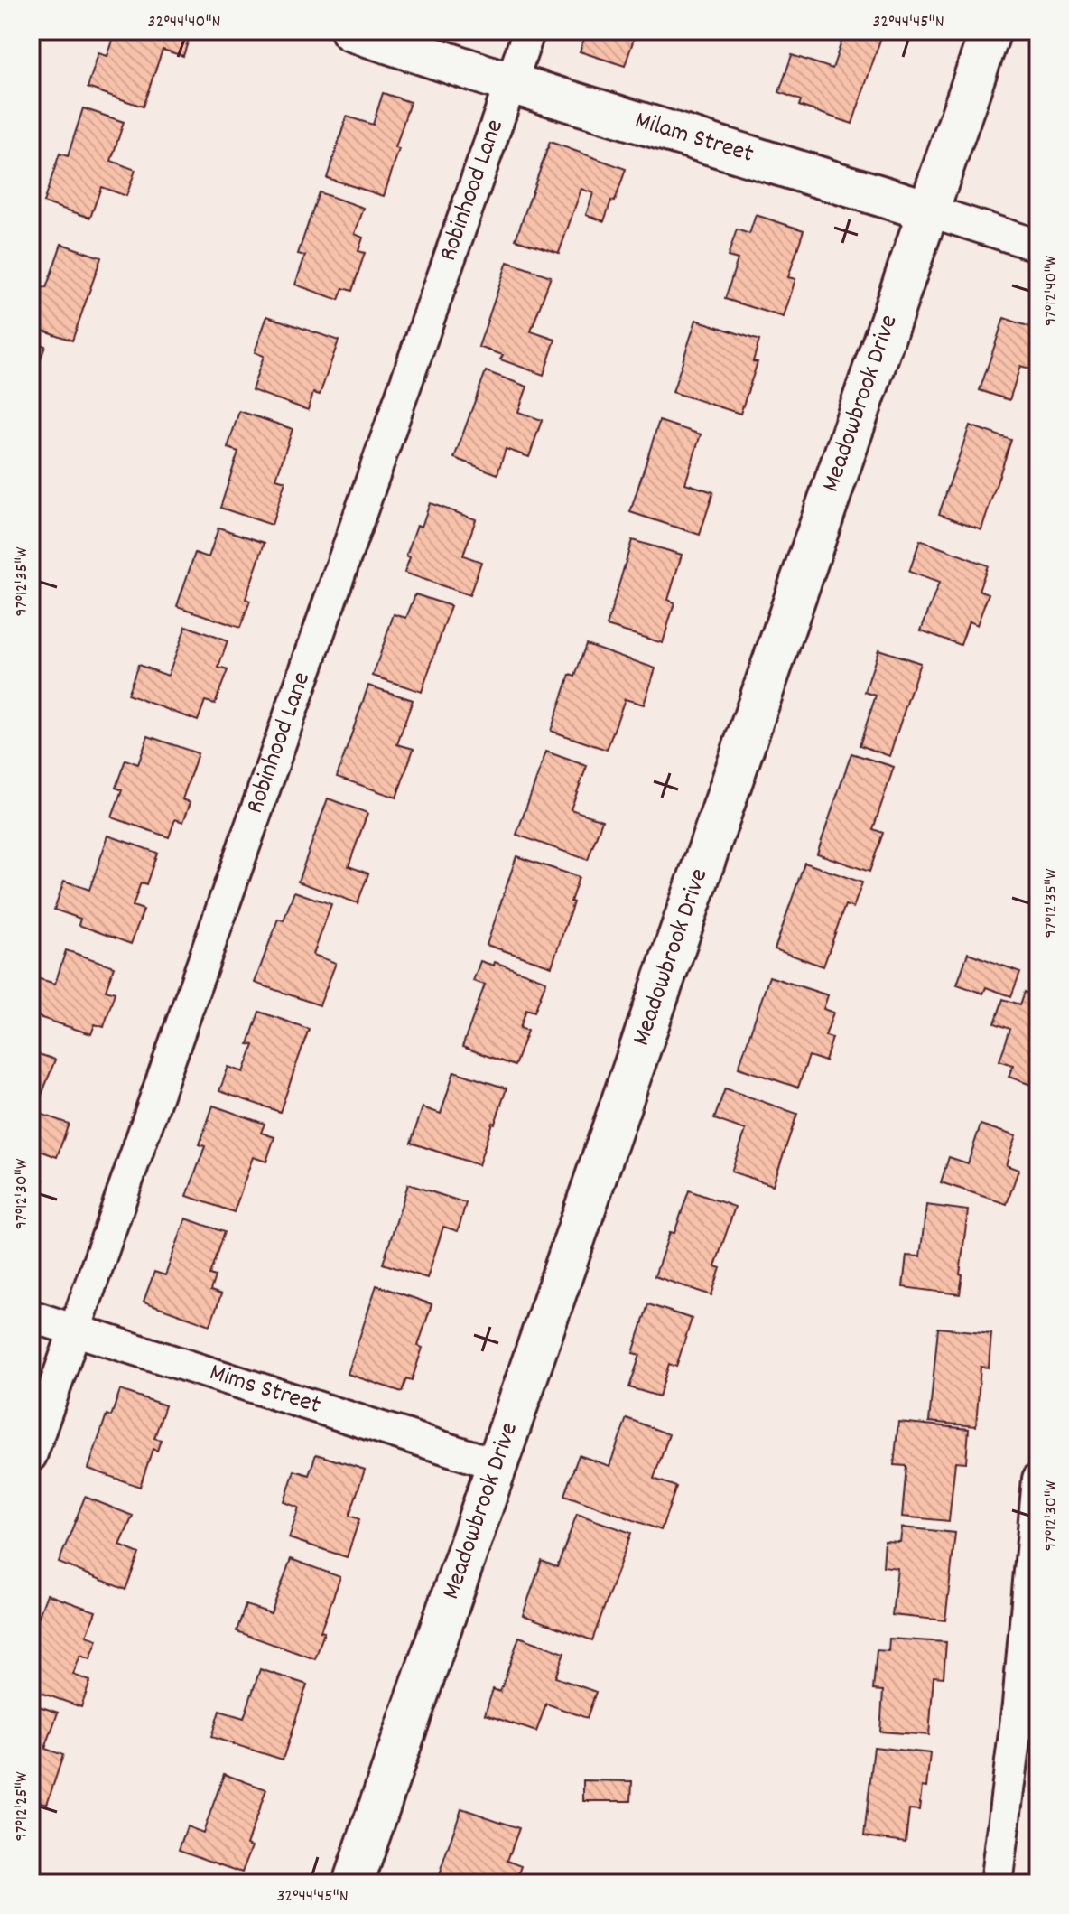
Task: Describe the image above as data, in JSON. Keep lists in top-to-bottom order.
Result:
{
  "streets": {
    "main road": ["Milam Street", "Meadowbrook Drive"],
    "street": ["Robinhood Lane", "Mims Street"]
  },
  "crossings": [
    ["Milam Street", "Robinhood Lane"],
    ["Milam Street", "Meadowbrook Drive"],
    ["Robinhood Lane", "Mims Street"],
    ["Meadowbrook Drive", "Mims Street"]
  ],
  "coordinates": [
    "32°44'40\"N",
    "32°44'45\"N",
    "97°12'40\"W",
    "97°12'35\"W",
    "97°12'30\"W",
    "97°12'25\"W"
  ]
}
